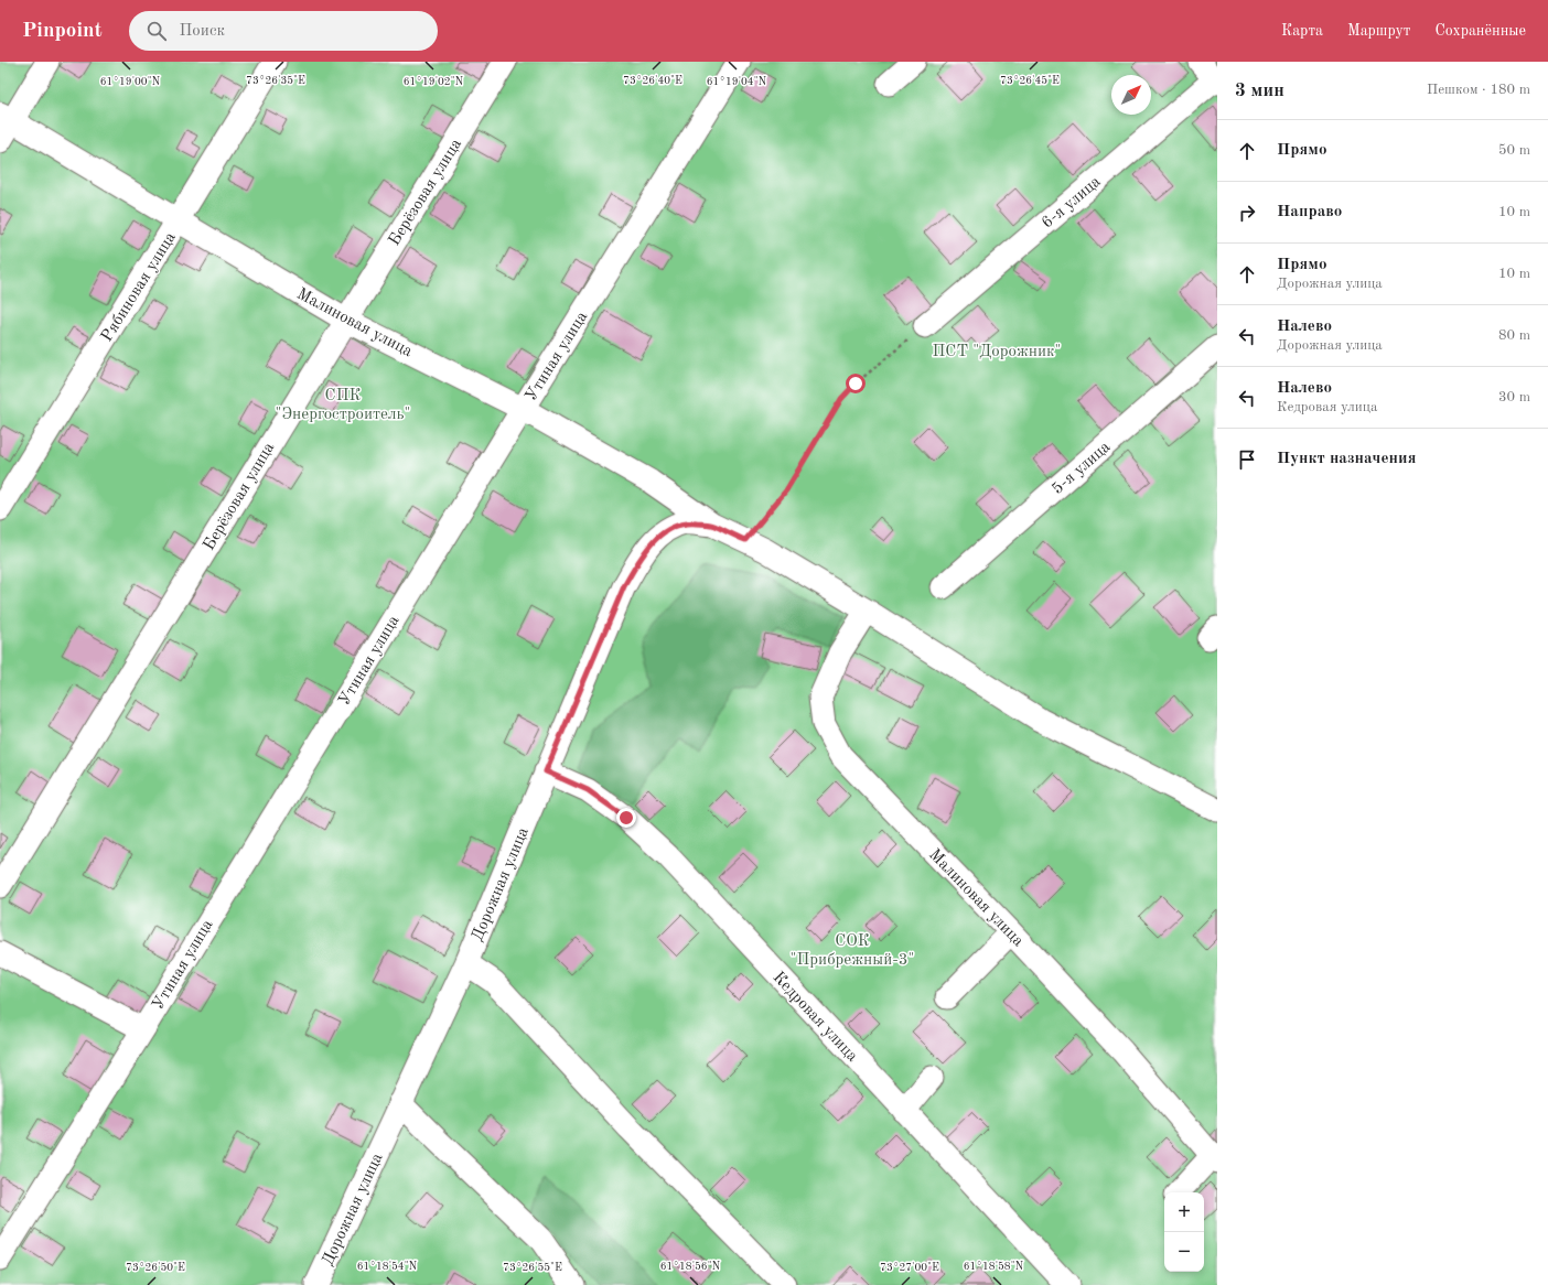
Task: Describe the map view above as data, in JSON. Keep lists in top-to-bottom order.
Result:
{
  "streets": {
    "street": [
      "Берёзовая улица",
      "6-я улица",
      "Рябиновая улица",
      "Малиновая улица",
      "Утиная улица",
      "5-я улица",
      "Дорожная улица",
      "Кедровая улица"
    ]
  },
  "crossings": [
    ["Берёзовая улица", "Малиновая улица"],
    ["Рябиновая улица", "Малиновая улица"],
    ["Малиновая улица", "Утиная улица"],
    ["Малиновая улица", "Дорожная улица"],
    ["Дорожная улица", "Кедровая улица"]
  ],
  "parks": ["ПСТ \"Дорожник\"", "СПК \"Энергостроитель\"", "СОК \"Прибрежный-3\""],
  "north": "top right",
  "page": {
    "header": "Pinpoint",
    "search": "Поиск",
    "nav": ["Карта", "Маршрут", "Сохранённые"],
    "heading": ["3 мин", "Пешком · 180 m"],
    "list": [
      ["Прямо", "50 m"],
      ["Направо", "10 m"],
      ["Прямо", "Дорожная улица", "10 m"],
      ["Налево", "Дорожная улица", "80 m"],
      ["Налево", "Кедровая улица", "30 m"],
      "Пункт назначения"
    ],
    "map_buttons": ["+", "−"]
  },
  "coordinates": [
    "73°26'35\"E",
    "73°26'40\"E",
    "73°26'45\"E",
    "61°19'00\"N",
    "61°19'02\"N",
    "61°19'04\"N",
    "61°18'54\"N",
    "61°18'56\"N",
    "61°18'58\"N",
    "73°26'50\"E",
    "73°26'55\"E",
    "73°27'00\"E"
  ]
}
